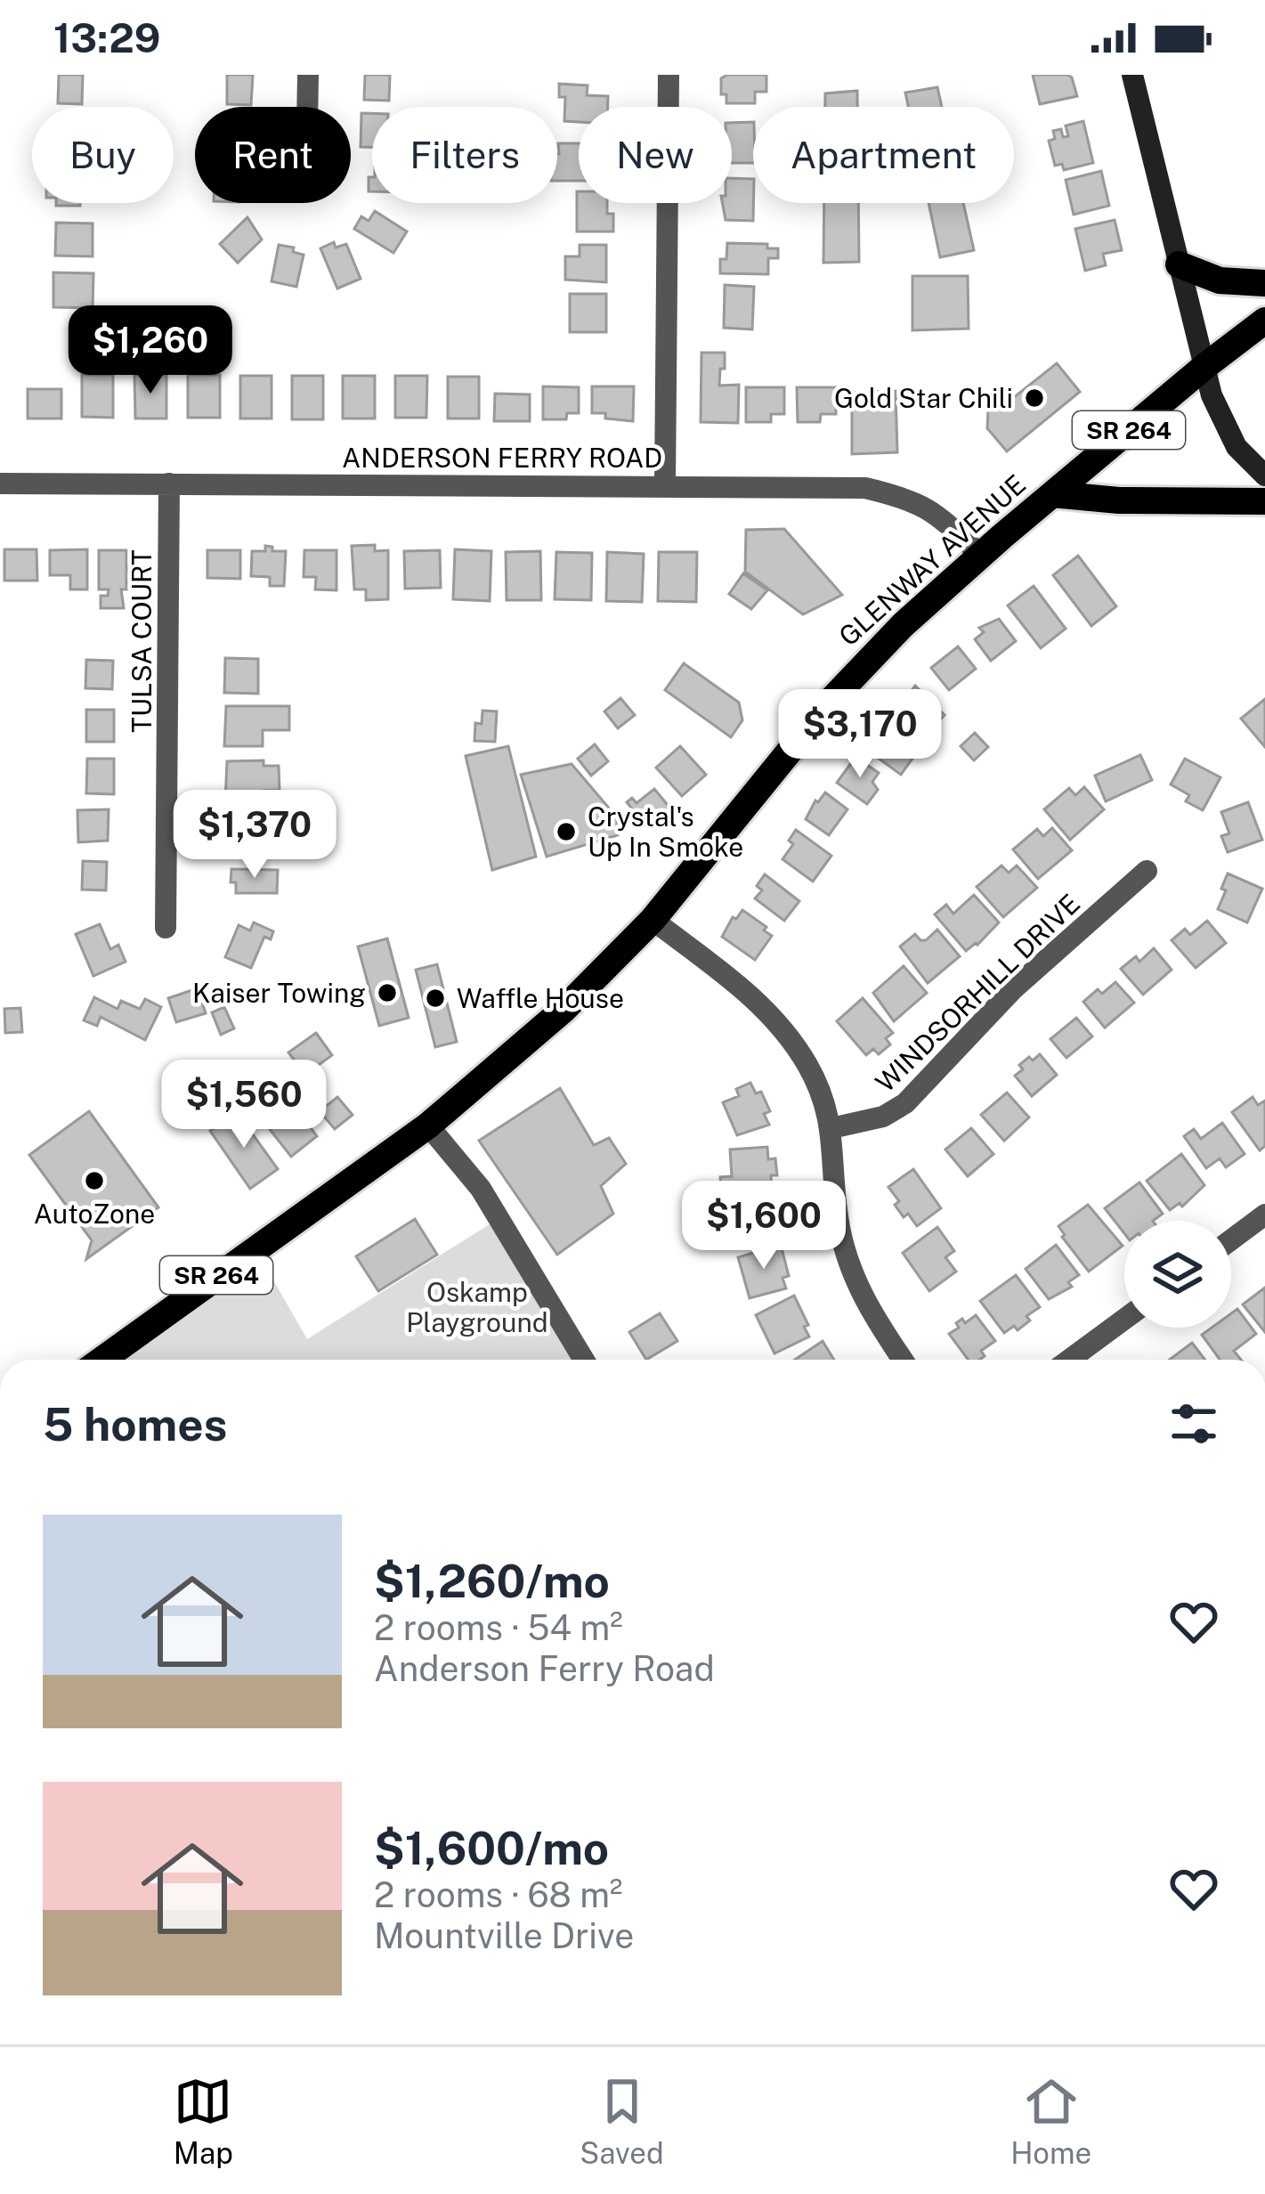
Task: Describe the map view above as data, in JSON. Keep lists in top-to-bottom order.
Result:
{
  "streets": {
    "main road": ["SR 264", "GLENWAY AVENUE"],
    "street": ["ANDERSON FERRY ROAD", "TULSA COURT", "WINDSORHILL DRIVE"]
  },
  "crossings": [
    ["ANDERSON FERRY ROAD", "GLENWAY AVENUE"],
    ["ANDERSON FERRY ROAD", "TULSA COURT"]
  ],
  "parks": ["Oskamp Playground"],
  "places": [
    "Gold Star Chili",
    "Crystal's Up In Smoke",
    "Kaiser Towing",
    "Waffle House",
    "AutoZone"
  ],
  "page": {
    "status": "13:29",
    "chip": [
      "Buy",
      "Rent",
      "Filters",
      "New",
      "Apartment"
    ],
    "price": [
      "$1,260",
      "$3,170",
      "$1,370",
      "$1,560",
      "$1,600"
    ],
    "heading": "5 homes",
    "list": [
      {
        "name": "$1,260/mo",
        "note": "2 rooms · 54 m² · Anderson Ferry Road"
      },
      {
        "name": "$1,600/mo",
        "note": "2 rooms · 68 m² · Mountville Drive"
      }
    ],
    "tabs": ["Map", "Saved", "Home"]
  }
}
